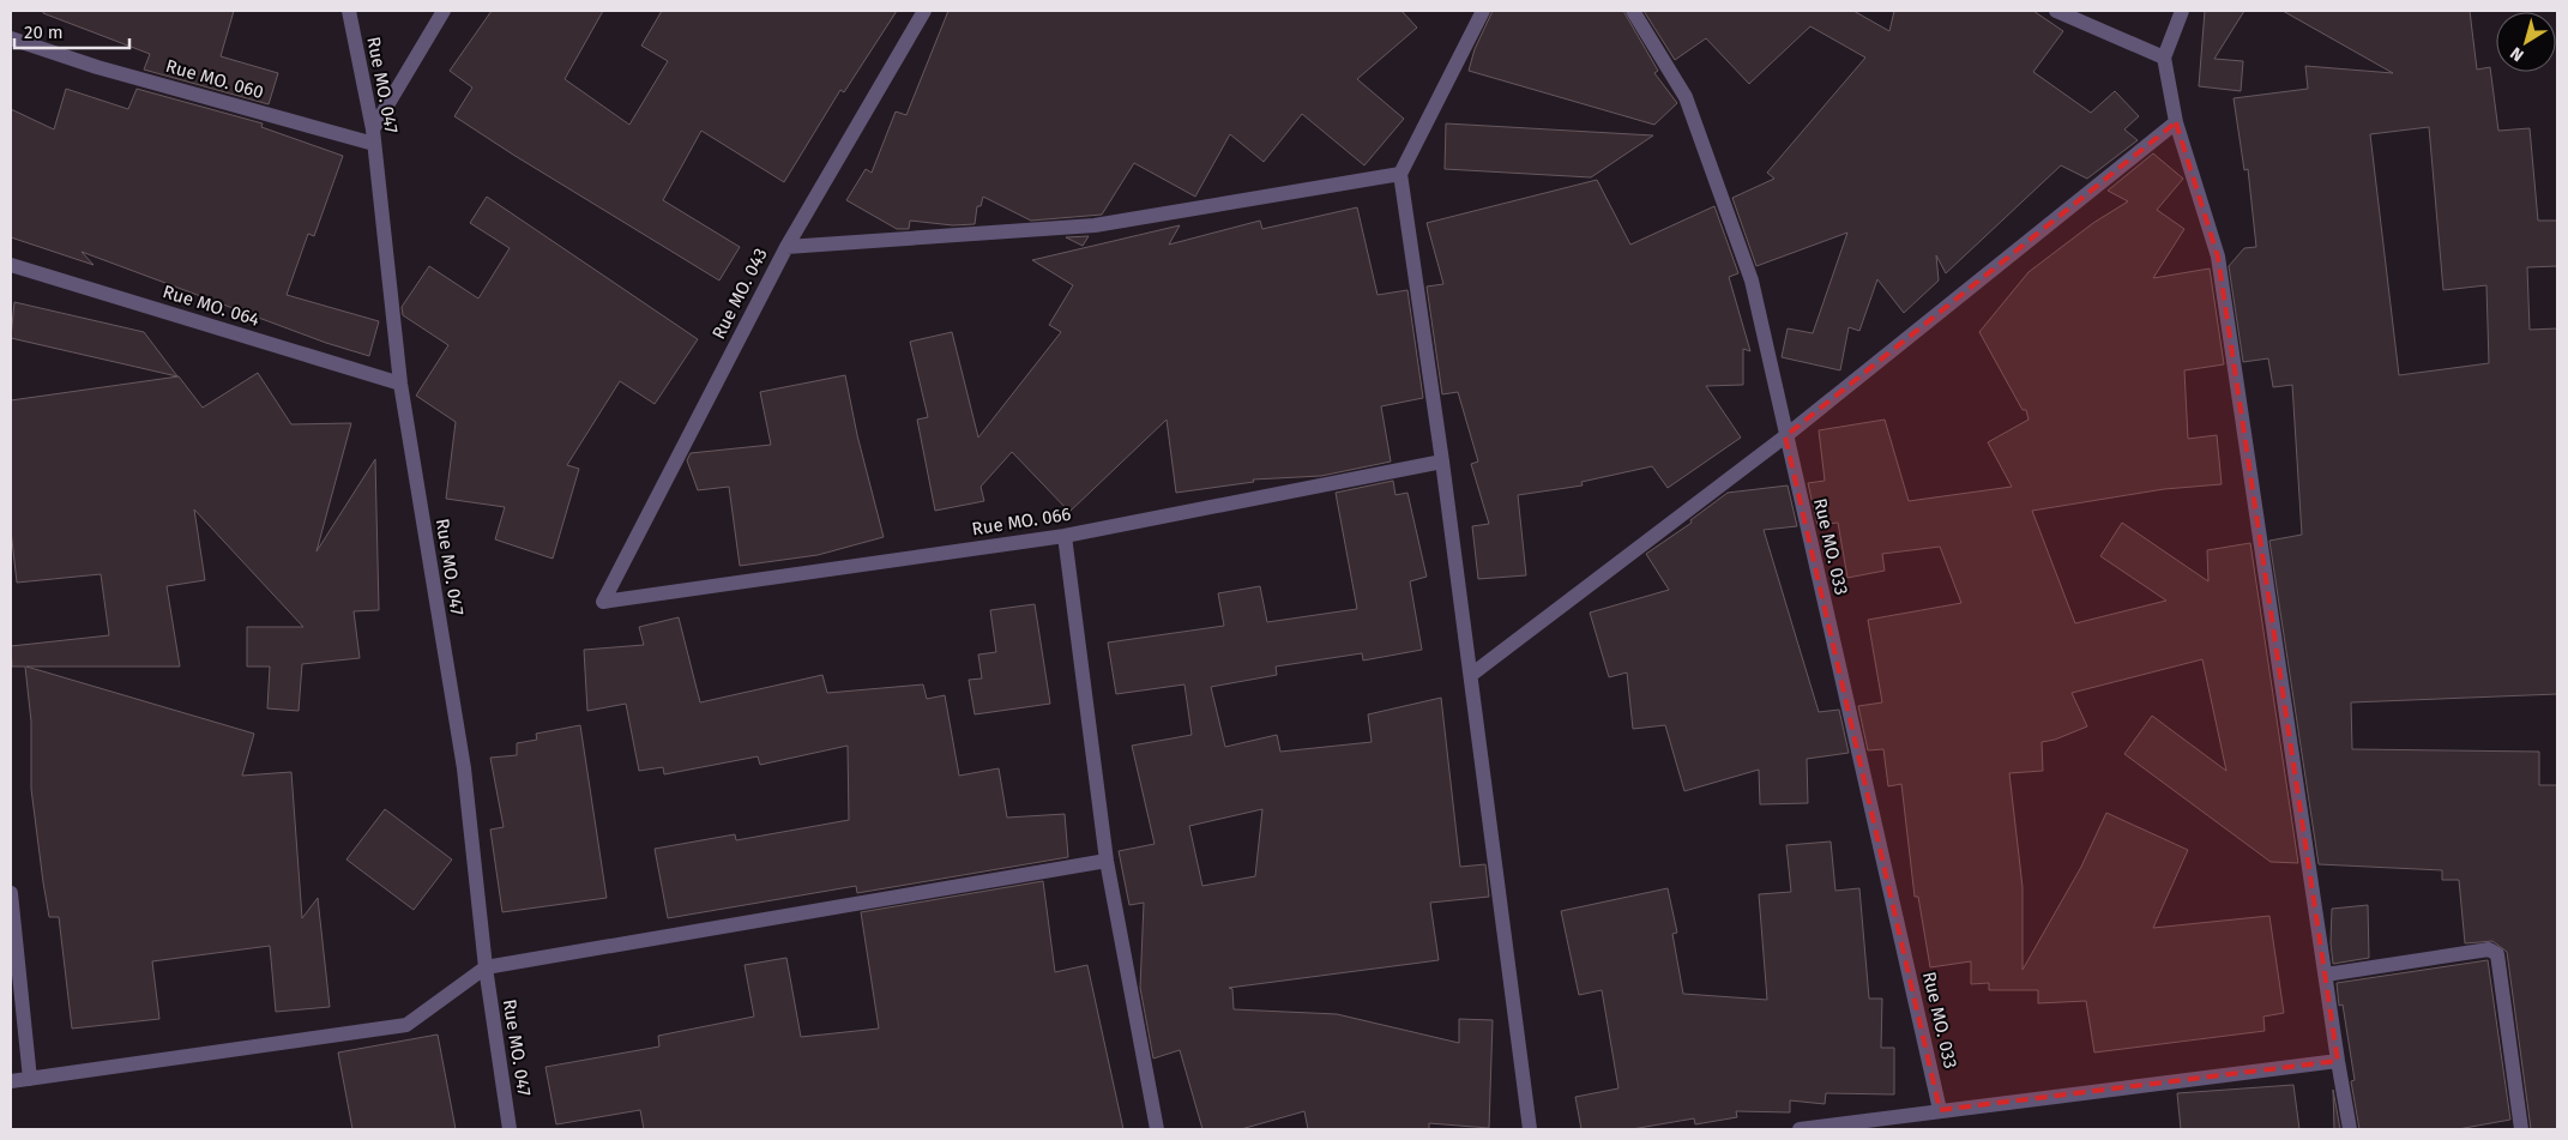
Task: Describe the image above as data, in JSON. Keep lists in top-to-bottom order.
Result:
{
  "streets": {
    "street": [
      "Rue MO. 060",
      "Rue MO. 047",
      "Rue MO. 043",
      "Rue MO. 064",
      "Rue MO. 066",
      "Rue MO. 033"
    ]
  },
  "crossings": [
    ["Rue MO. 060", "Rue MO. 047"],
    ["Rue MO. 047", "Rue MO. 064"],
    ["Rue MO. 043", "Rue MO. 066"]
  ],
  "scale_bar": "20 m",
  "north": "bottom left"
}
